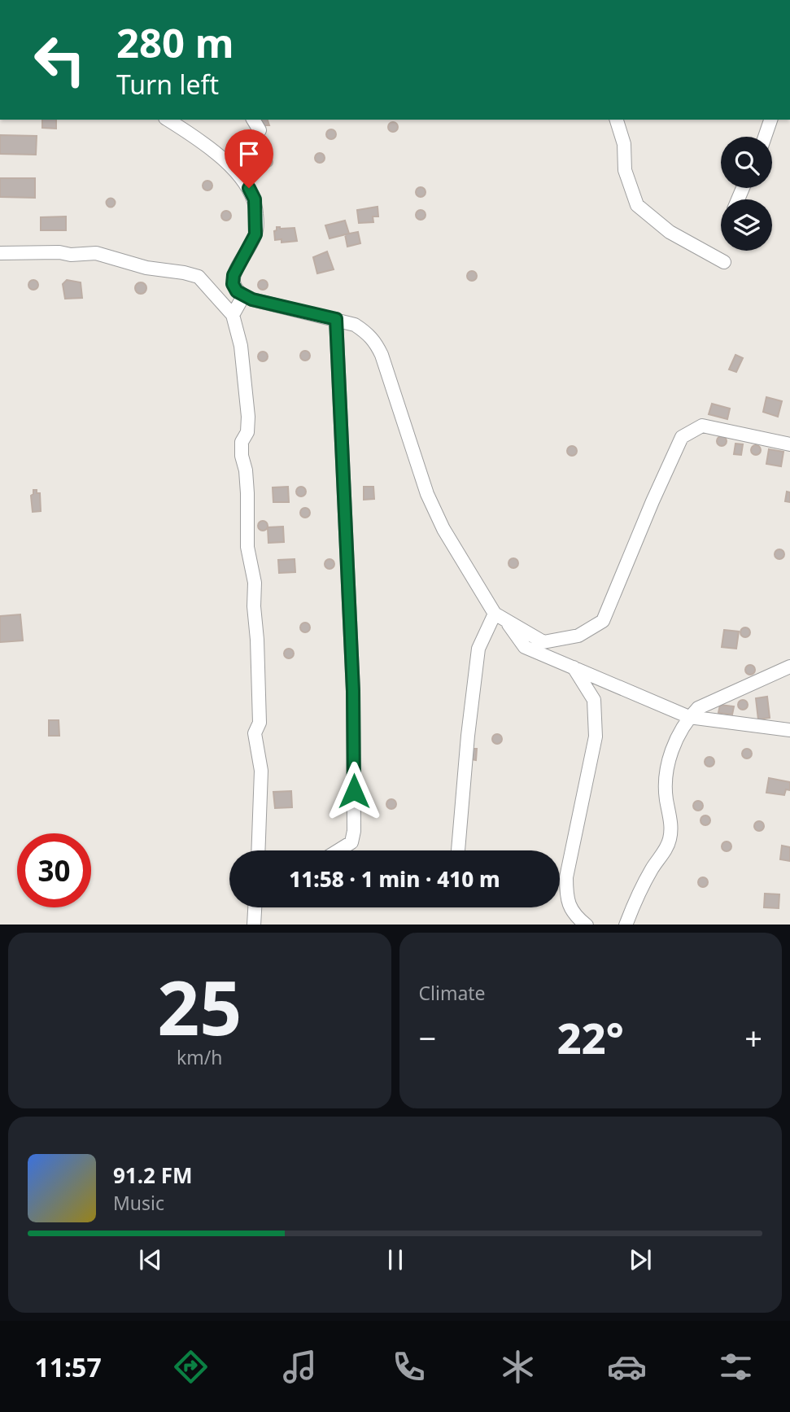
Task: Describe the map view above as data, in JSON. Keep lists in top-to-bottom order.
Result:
{
  "page": {
    "turn": ["280 m", "Turn left"],
    "limit": "30",
    "trip": "11:58 · 1 min · 410 m",
    "tile": [
      ["25", "km/h"],
      "Climate"
    ],
    "heat": ["−", "22°", "+"],
    "song": ["91.2 FM", "Music"],
    "tabs": "11:57"
  }
}
